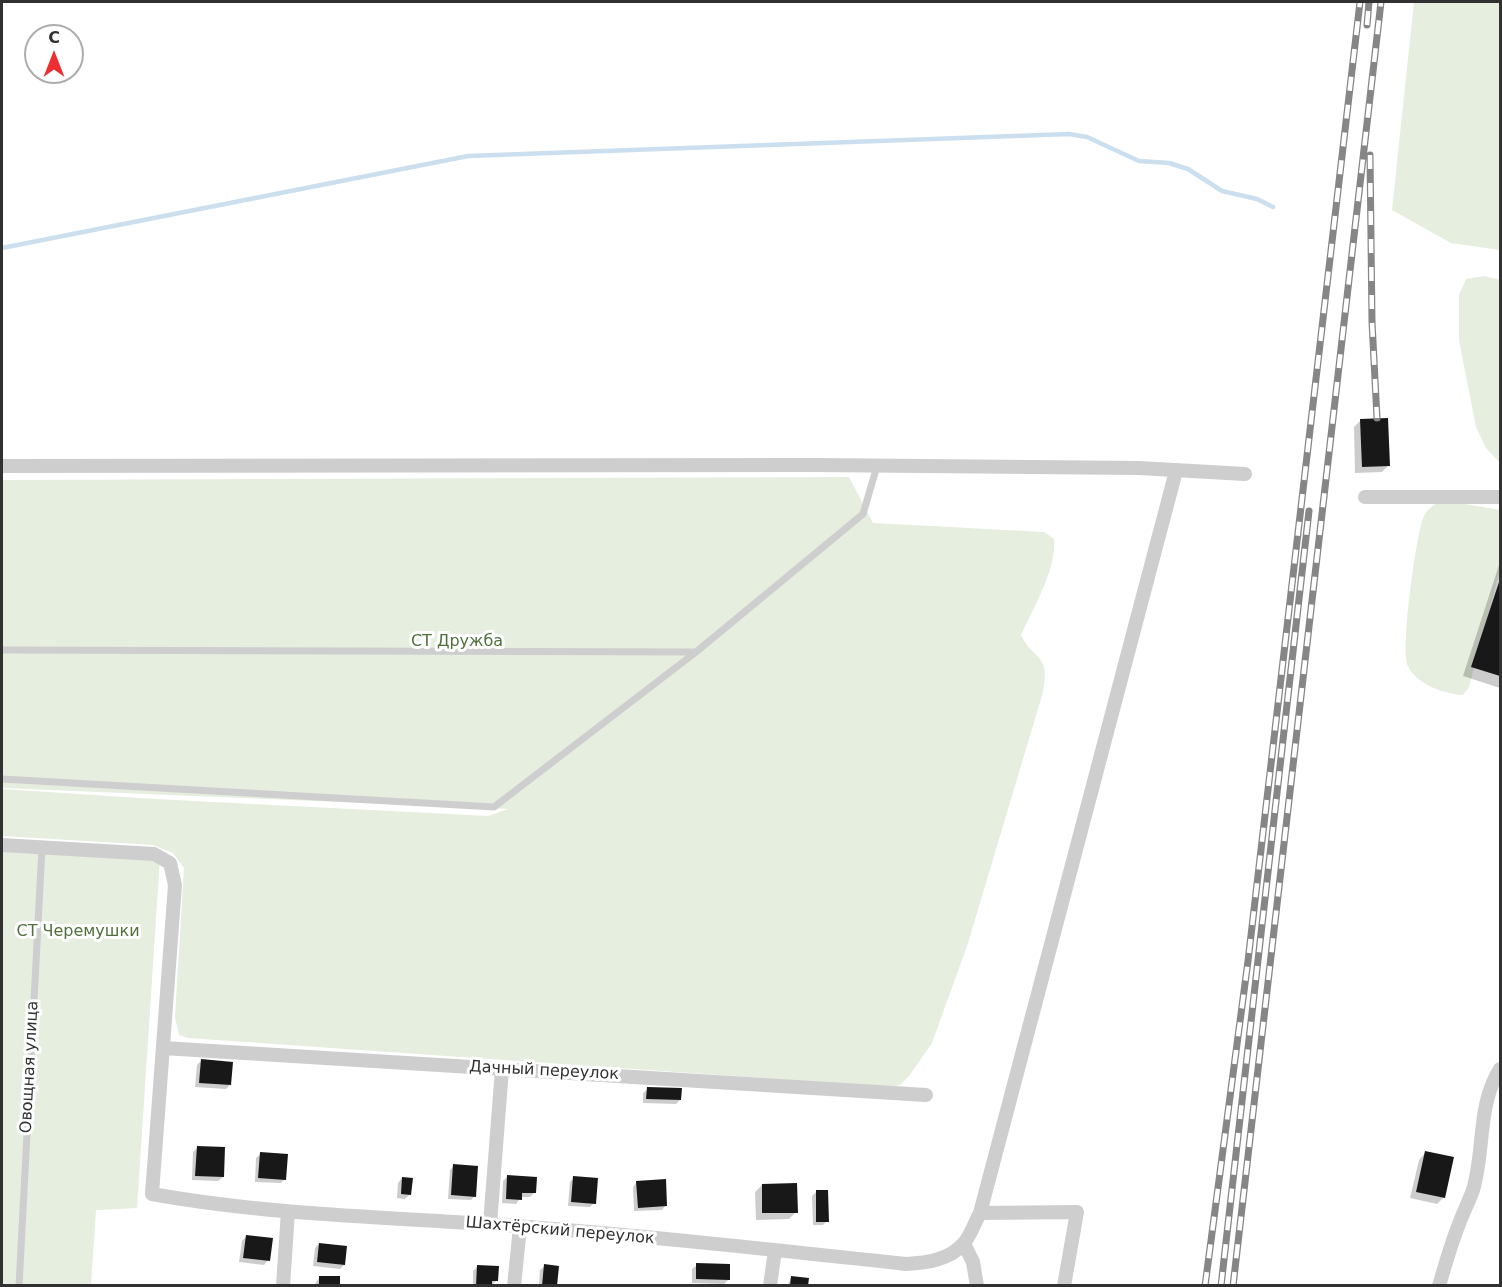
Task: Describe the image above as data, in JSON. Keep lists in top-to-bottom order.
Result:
{
  "streets": {
    "street": ["Дачный переулок", "Шахтёрский переулок"],
    "lane": ["Овощная улица"]
  },
  "crossings": [
    ["Дачный переулок", "Шахтёрский переулок"]
  ],
  "parks": ["СТ Дружба", "СТ Черемушки"],
  "north": "top"
}
